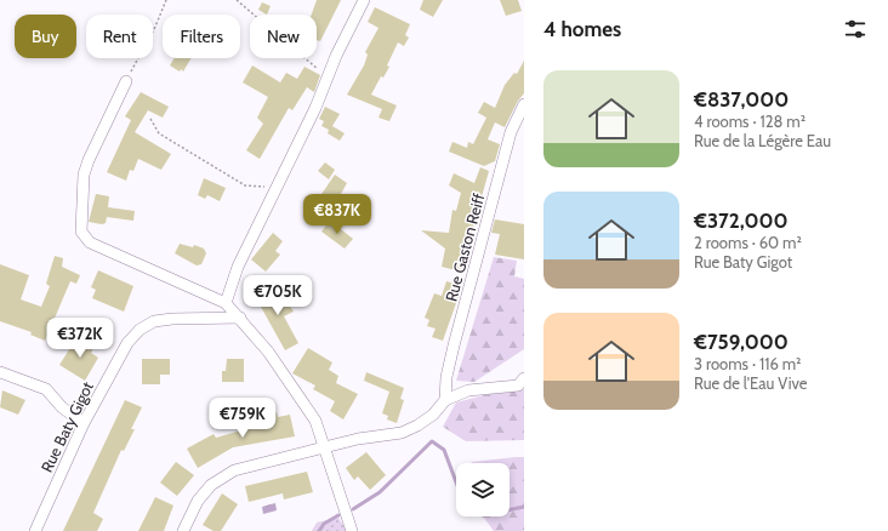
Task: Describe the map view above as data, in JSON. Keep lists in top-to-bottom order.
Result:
{
  "streets": {
    "street": ["Rue Gaston Reiff", "Rue Baty Gigot"]
  },
  "page": {
    "heading": "4 homes",
    "chip": [
      "Buy",
      "Rent",
      "Filters",
      "New"
    ],
    "list": [
      {
        "name": "€837,000",
        "note": "4 rooms · 128 m² · Rue de la Légère Eau"
      },
      {
        "name": "€372,000",
        "note": "2 rooms · 60 m² · Rue Baty Gigot"
      },
      {
        "name": "€759,000",
        "note": "3 rooms · 116 m² · Rue de l'Eau Vive"
      }
    ],
    "price": [
      "€837K",
      "€705K",
      "€372K",
      "€759K"
    ]
  }
}
